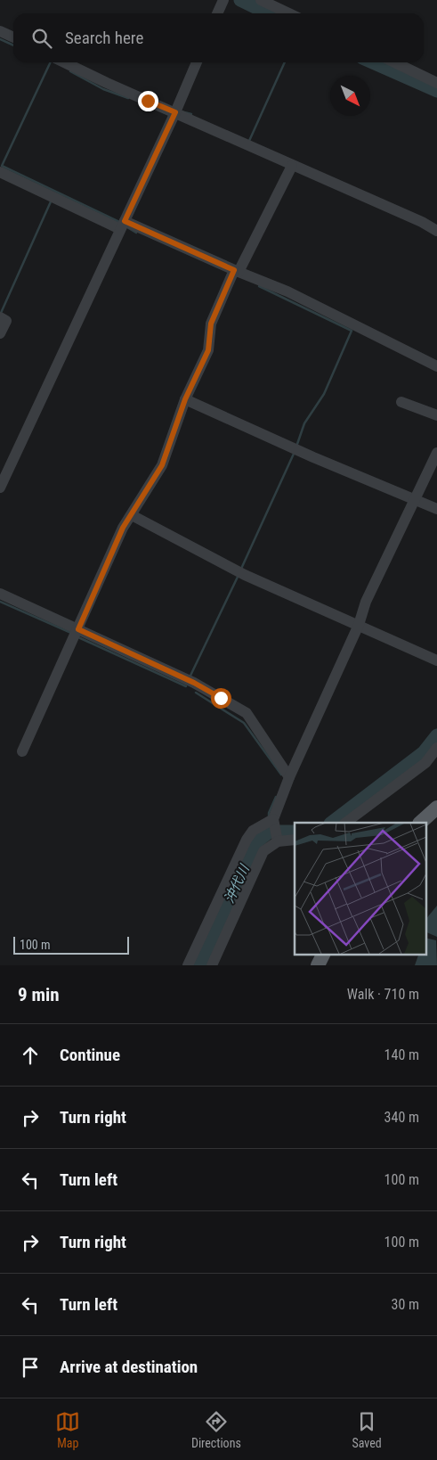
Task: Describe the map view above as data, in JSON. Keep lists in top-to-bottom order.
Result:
{
  "water": ["沖代川"],
  "scale_bar": "100 m",
  "north": "bottom right",
  "page": {
    "search": "Search here",
    "scale": "100 m",
    "heading": ["9 min", "Walk · 710 m"],
    "list": [
      ["Continue", "140 m"],
      ["Turn right", "340 m"],
      ["Turn left", "100 m"],
      ["Turn right", "100 m"],
      ["Turn left", "30 m"],
      "Arrive at destination"
    ],
    "nav": ["Map", "Directions", "Saved"]
  }
}
